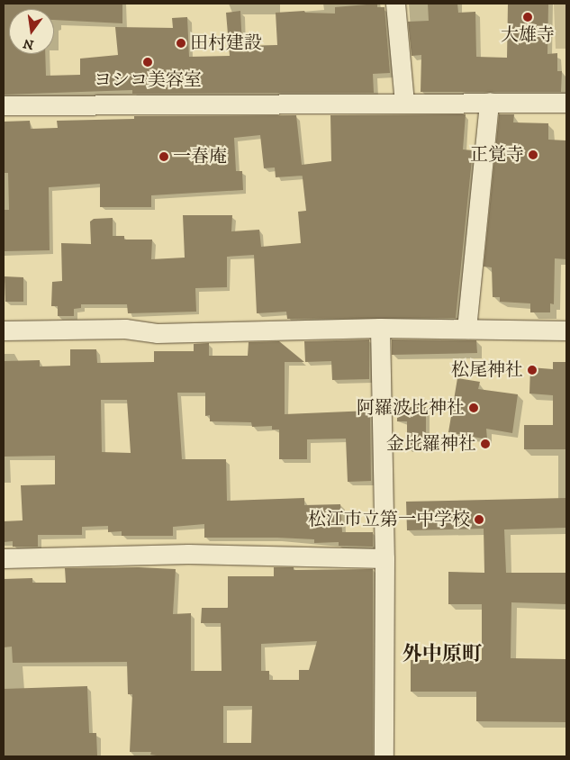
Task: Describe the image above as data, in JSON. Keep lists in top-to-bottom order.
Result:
{
  "districts": ["外中原町"],
  "places": [
    "大雄寺",
    "田村建設",
    "ヨシコ美容室",
    "正覚寺",
    "一春庵",
    "松尾神社",
    "阿羅波比神社",
    "金比羅神社",
    "松江市立第一中学校"
  ],
  "north": "bottom"
}
